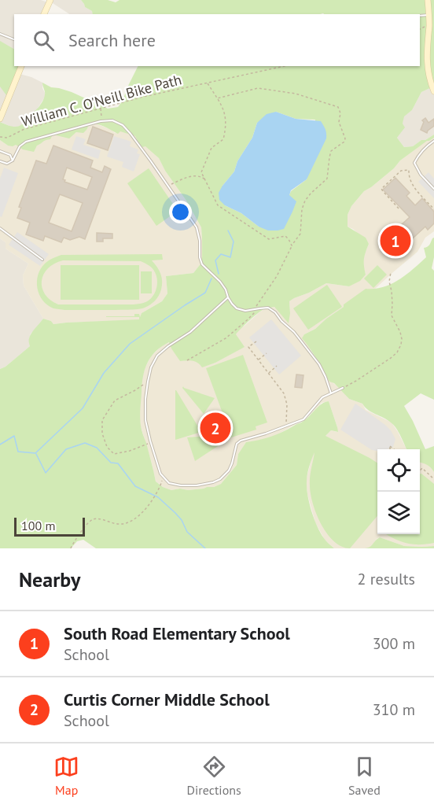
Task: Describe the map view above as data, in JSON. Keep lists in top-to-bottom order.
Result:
{
  "streets": {
    "path": ["William C. O'Neill Bike Path"]
  },
  "scale_bar": "100 m",
  "page": {
    "search": "Search here",
    "pins": ["1", "2"],
    "scale": "100 m",
    "heading": ["Nearby", "2 results"],
    "list": [
      {
        "mark": "1",
        "name": "South Road Elementary School",
        "note": "School",
        "value": "300 m"
      },
      {
        "mark": "2",
        "name": "Curtis Corner Middle School",
        "note": "School",
        "value": "310 m"
      }
    ],
    "nav": ["Map", "Directions", "Saved"]
  }
}
